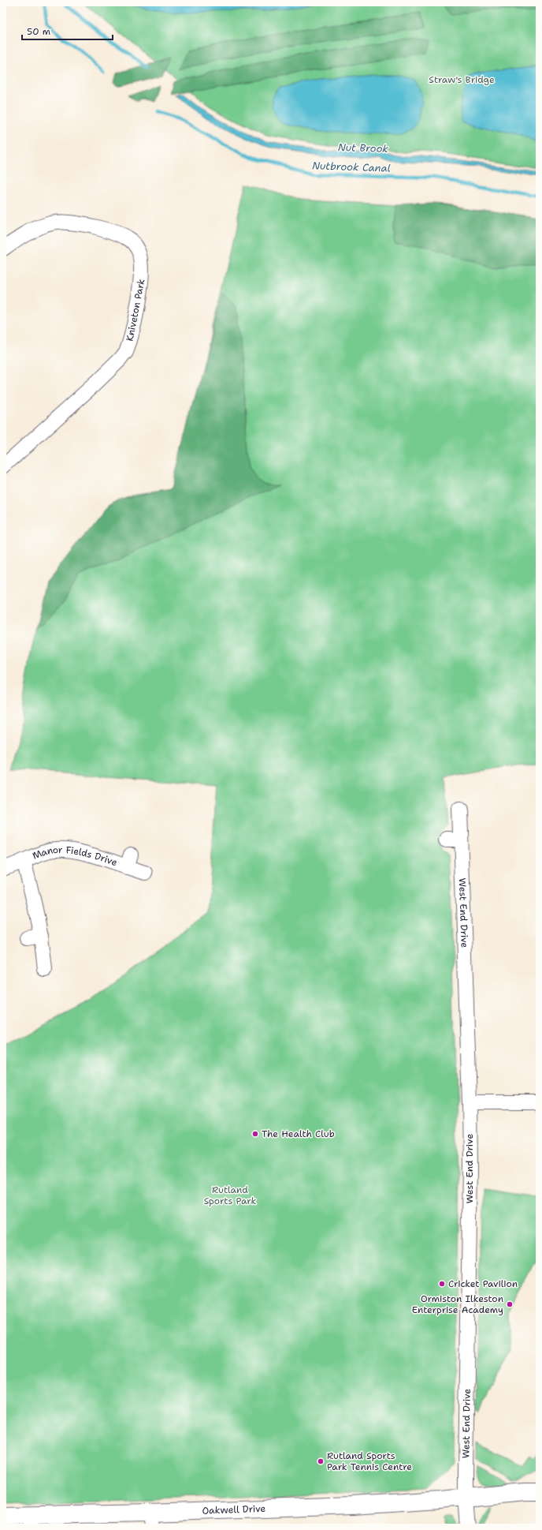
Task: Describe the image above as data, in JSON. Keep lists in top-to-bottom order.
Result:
{
  "streets": {
    "main road": ["Oakwell Drive"],
    "street": ["Kniveton Park", "Manor Fields Drive", "West End Drive"]
  },
  "crossings": [
    ["West End Drive", "Oakwell Drive"]
  ],
  "water": ["Nut Brook", "Nutbrook Canal"],
  "parks": ["Straw's Bridge", "Rutland Sports Park"],
  "places": [
    "The Health Club",
    "Cricket Pavilion",
    "Ormiston Ilkeston Enterprise Academy",
    "Rutland Sports Park Tennis Centre"
  ],
  "scale_bar": "50 m"
}
